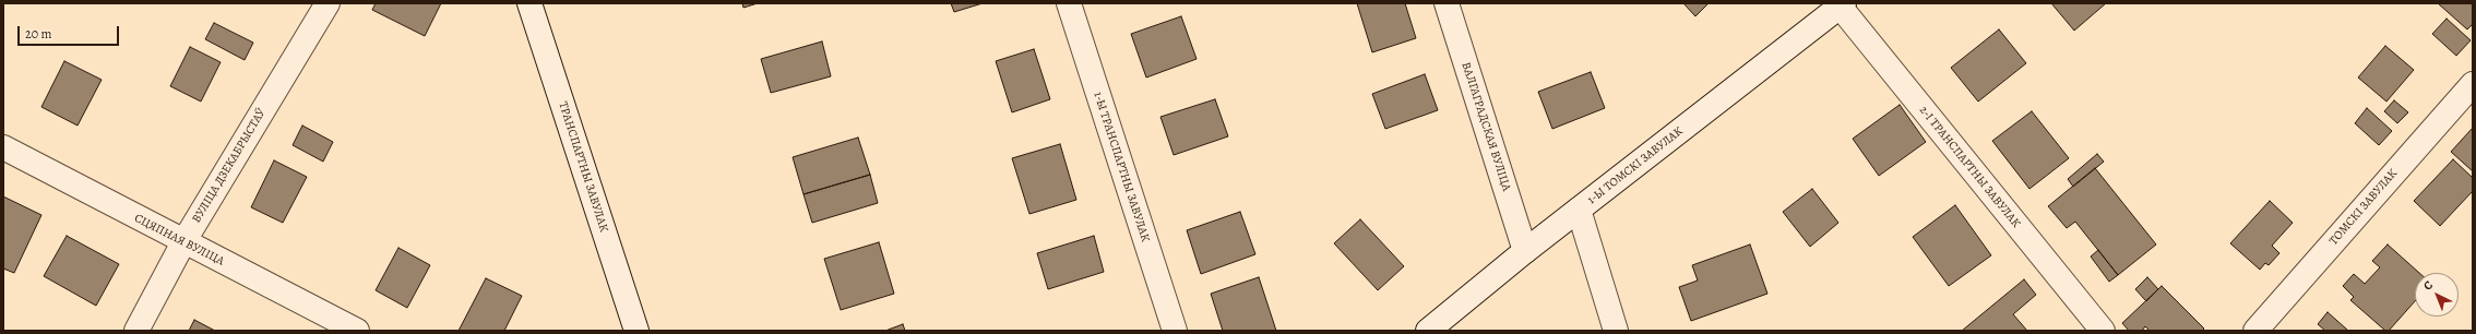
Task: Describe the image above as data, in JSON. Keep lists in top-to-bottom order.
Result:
{
  "streets": {
    "street": [
      "ВАЛГАГРАДСКАЯ ВУЛІЦА",
      "ВУЛІЦА ДЗЕКАБРЫСТАЎ",
      "1-Ы ТОМСКІ ЗАВУЛАК",
      "ТРАНСПАРТНЫ ЗАВУЛАК",
      "1-Ы ТРАНСПАРТНЫ ЗАВУЛАК",
      "2-І ТРАНСПАРТНЫ ЗАВУЛАК",
      "ТОМСКІ ЗАВУЛАК",
      "СЦЯПНАЯ ВУЛІЦА"
    ]
  },
  "crossings": [
    ["ВАЛГАГРАДСКАЯ ВУЛІЦА", "1-Ы ТОМСКІ ЗАВУЛАК"],
    ["ВУЛІЦА ДЗЕКАБРЫСТАЎ", "СЦЯПНАЯ ВУЛІЦА"],
    ["1-Ы ТОМСКІ ЗАВУЛАК", "2-І ТРАНСПАРТНЫ ЗАВУЛАК"]
  ],
  "scale_bar": "20 m",
  "north": "top left"
}
